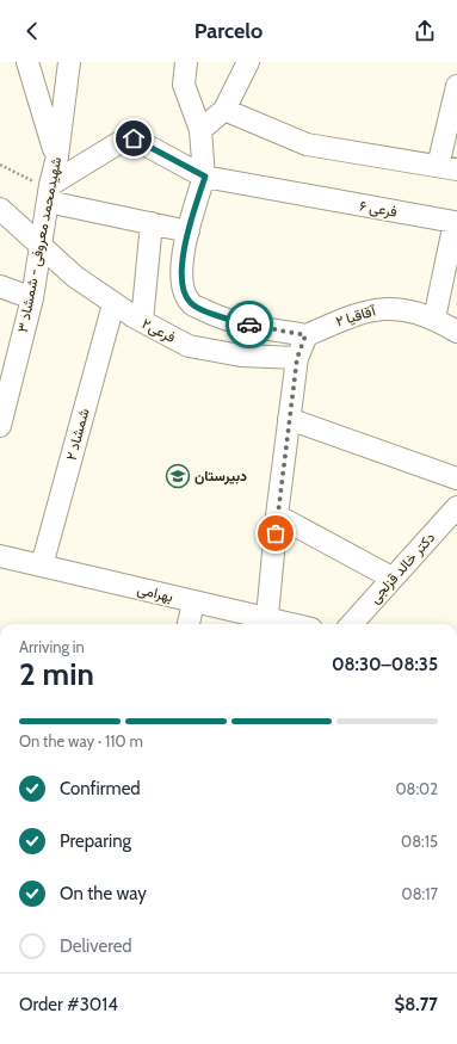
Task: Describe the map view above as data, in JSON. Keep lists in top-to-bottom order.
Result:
{
  "streets": {
    "street": [
      "فرعی ۶",
      "شهیدمحمد معروفی - شمشاد ۳",
      "آقاقیا ۲",
      "فرعی۲",
      "شمشاد ۲",
      "دکتر خالد قزلجی",
      "بهرامی"
    ]
  },
  "crossings": [
    ["فرعی ۶", "شهیدمحمد معروفی - شمشاد ۳"],
    ["فرعی ۶", "آقاقیا ۲"],
    ["شهیدمحمد معروفی - شمشاد ۳", "فرعی۲"],
    ["فرعی۲", "شمشاد ۲"],
    ["شمشاد ۲", "بهرامی"]
  ],
  "places": {
    "school or university": ["دبیرستان"]
  },
  "page": {
    "header": "Parcelo",
    "heading": ["2 min", "Arriving in", "08:30–08:35"],
    "panel": ["Order #3014", "$8.77"],
    "bar": "On the way · 110 m",
    "list": [
      ["Confirmed", "08:02"],
      ["Preparing", "08:15"],
      ["On the way", "08:17"],
      "Delivered"
    ]
  }
}
